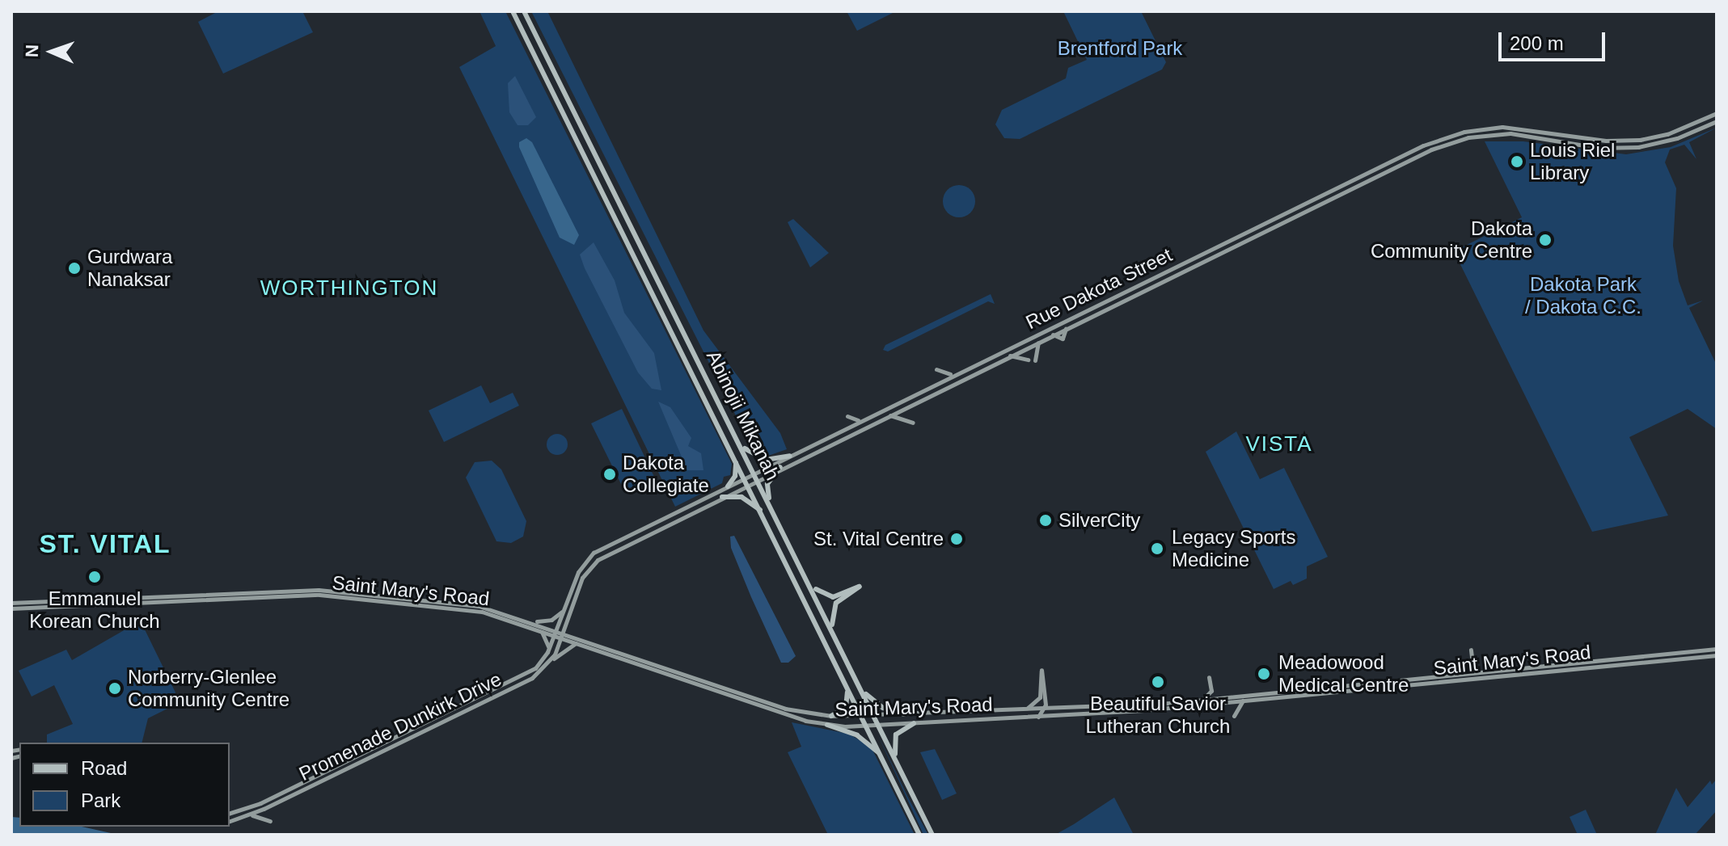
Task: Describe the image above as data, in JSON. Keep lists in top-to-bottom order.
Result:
{
  "streets": {
    "main road": [
      "Rue Dakota Street",
      "Abinojii Mikanah",
      "Saint Mary's Road",
      "Promenade Dunkirk Drive"
    ]
  },
  "crossings": [
    ["Rue Dakota Street", "Abinojii Mikanah"],
    ["Rue Dakota Street", "Saint Mary's Road"],
    ["Rue Dakota Street", "Promenade Dunkirk Drive"],
    ["Abinojii Mikanah", "Saint Mary's Road"],
    ["Saint Mary's Road", "Promenade Dunkirk Drive"]
  ],
  "districts": ["WORTHINGTON", "VISTA", "ST. VITAL"],
  "parks": ["Brentford Park", "Dakota Park / Dakota C.C."],
  "places": [
    "Louis Riel Library",
    "Dakota Community Centre",
    "Gurdwara Nanaksar",
    "Dakota Collegiate",
    "SilverCity",
    "St. Vital Centre",
    "Legacy Sports Medicine",
    "Emmanuel Korean Church",
    "Meadowood Medical Centre",
    "Beautiful Savior Lutheran Church",
    "Norberry-Glenlee Community Centre"
  ],
  "legend": ["Road", "Park"],
  "scale_bar": "200 m",
  "north": "left"
}
